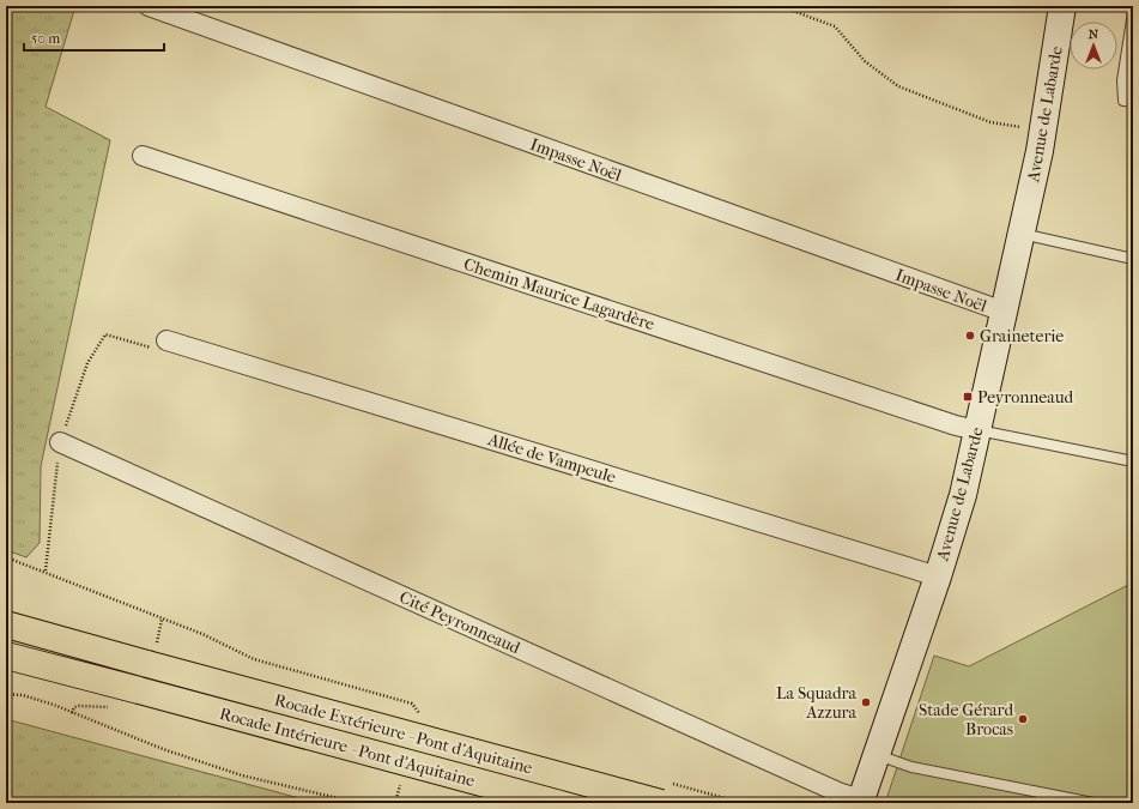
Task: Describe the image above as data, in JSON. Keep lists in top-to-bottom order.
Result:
{
  "streets": {
    "highway": ["Rocade Extérieure - Pont d'Aquitaine", "Rocade Intérieure - Pont d'Aquitaine"],
    "main road": ["Avenue de Labarde"],
    "street": [
      "Impasse Noël",
      "Chemin Maurice Lagardère",
      "Allée de Vampeule",
      "Cité Peyronneaud"
    ]
  },
  "crossings": [
    ["Avenue de Labarde", "Impasse Noël"],
    ["Avenue de Labarde", "Chemin Maurice Lagardère"],
    ["Avenue de Labarde", "Allée de Vampeule"],
    ["Avenue de Labarde", "Cité Peyronneaud"]
  ],
  "places": {
    "other": ["Graineterie", "La Squadra Azzura", "Stade Gérard Brocas"],
    "transit": ["Peyronneaud"]
  },
  "scale_bar": "50 m",
  "north": "top"
}
